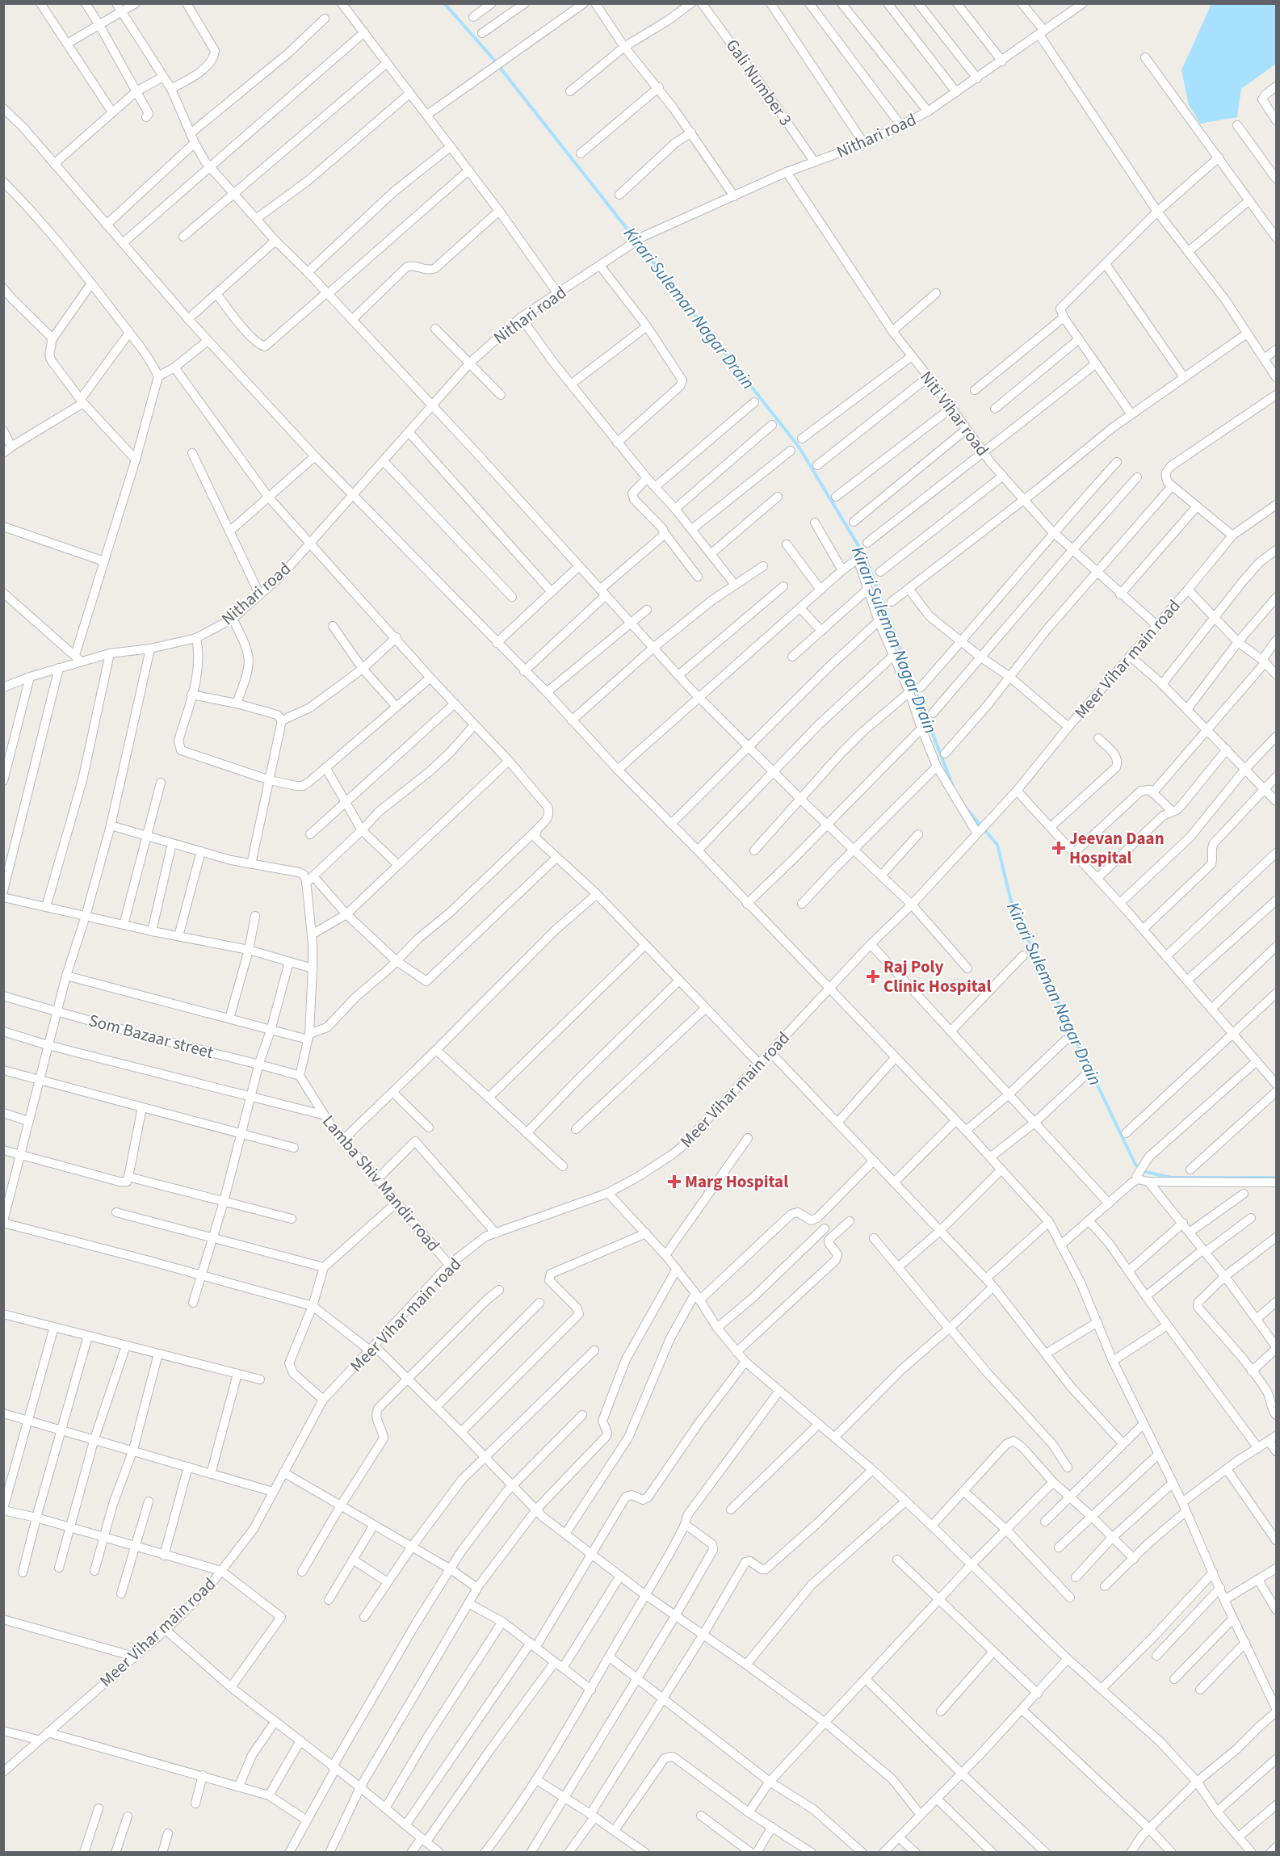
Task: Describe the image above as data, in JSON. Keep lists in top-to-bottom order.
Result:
{
  "streets": {
    "street": [
      "Gali Number 3",
      "Nithari road",
      "Niti Vihar road",
      "Meer Vihar main road",
      "Som Bazaar street",
      "Lamba Shiv Mandir road"
    ]
  },
  "crossings": [
    ["Gali Number 3", "Nithari road"],
    ["Nithari road", "Niti Vihar road"],
    ["Niti Vihar road", "Meer Vihar main road"],
    ["Meer Vihar main road", "Lamba Shiv Mandir road"],
    ["Som Bazaar street", "Lamba Shiv Mandir road"]
  ],
  "water": ["Kirari Suleman Nagar Drain"],
  "places": {
    "health": ["Jeevan Daan Hospital", "Raj Poly Clinic Hospital", "Marg Hospital"]
  }
}
